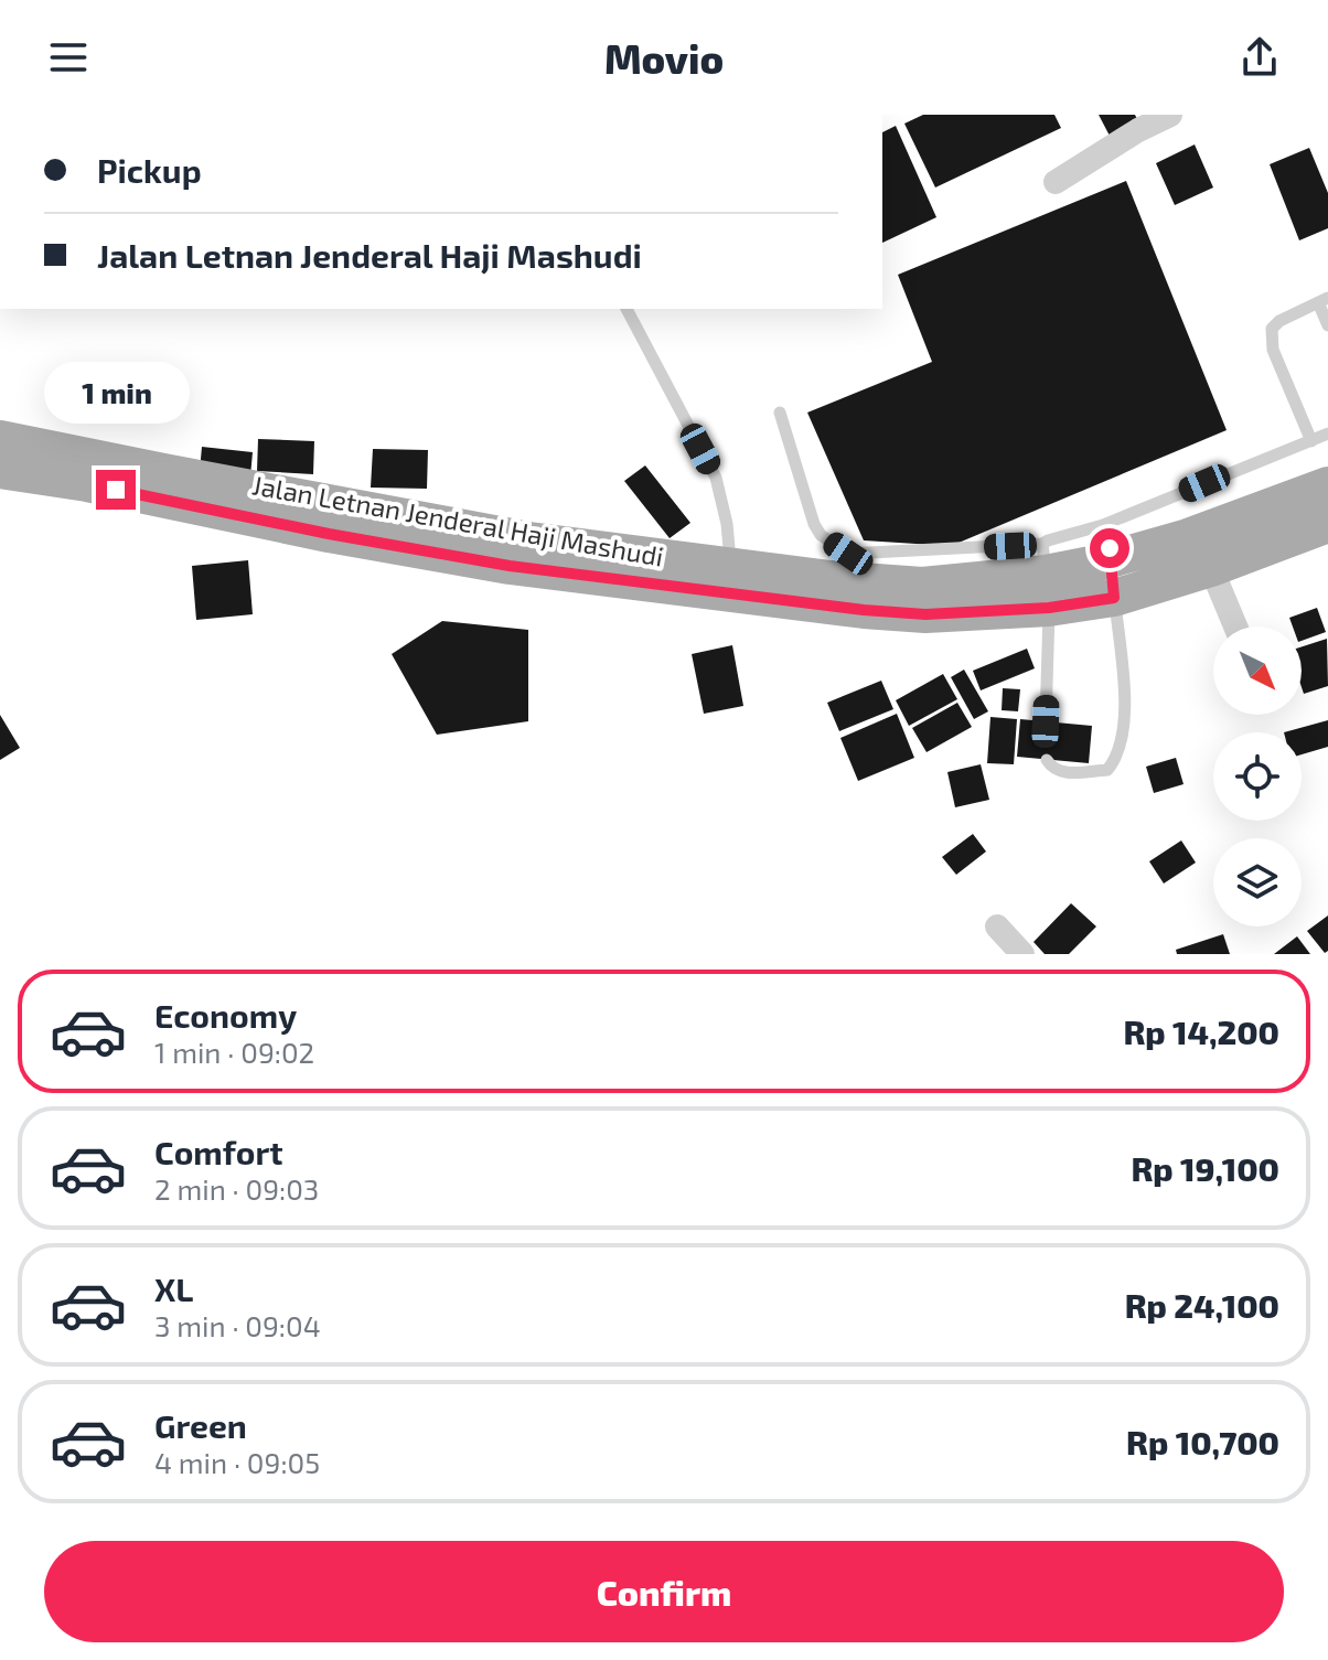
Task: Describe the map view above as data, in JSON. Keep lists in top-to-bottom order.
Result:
{
  "streets": {
    "main road": ["Jalan Letnan Jenderal Haji Mashudi"]
  },
  "north": "bottom right",
  "page": {
    "header": "Movio",
    "banner": ["Pickup", "Jalan Letnan Jenderal Haji Mashudi"],
    "bubble": "1 min",
    "list": [
      {
        "name": "Economy",
        "note": "1 min · 09:02",
        "value": "Rp 14,200"
      },
      {
        "name": "Comfort",
        "note": "2 min · 09:03",
        "value": "Rp 19,100"
      },
      {
        "name": "XL",
        "note": "3 min · 09:04",
        "value": "Rp 24,100"
      },
      {
        "name": "Green",
        "note": "4 min · 09:05",
        "value": "Rp 10,700"
      }
    ],
    "buttons": "Confirm"
  }
}
